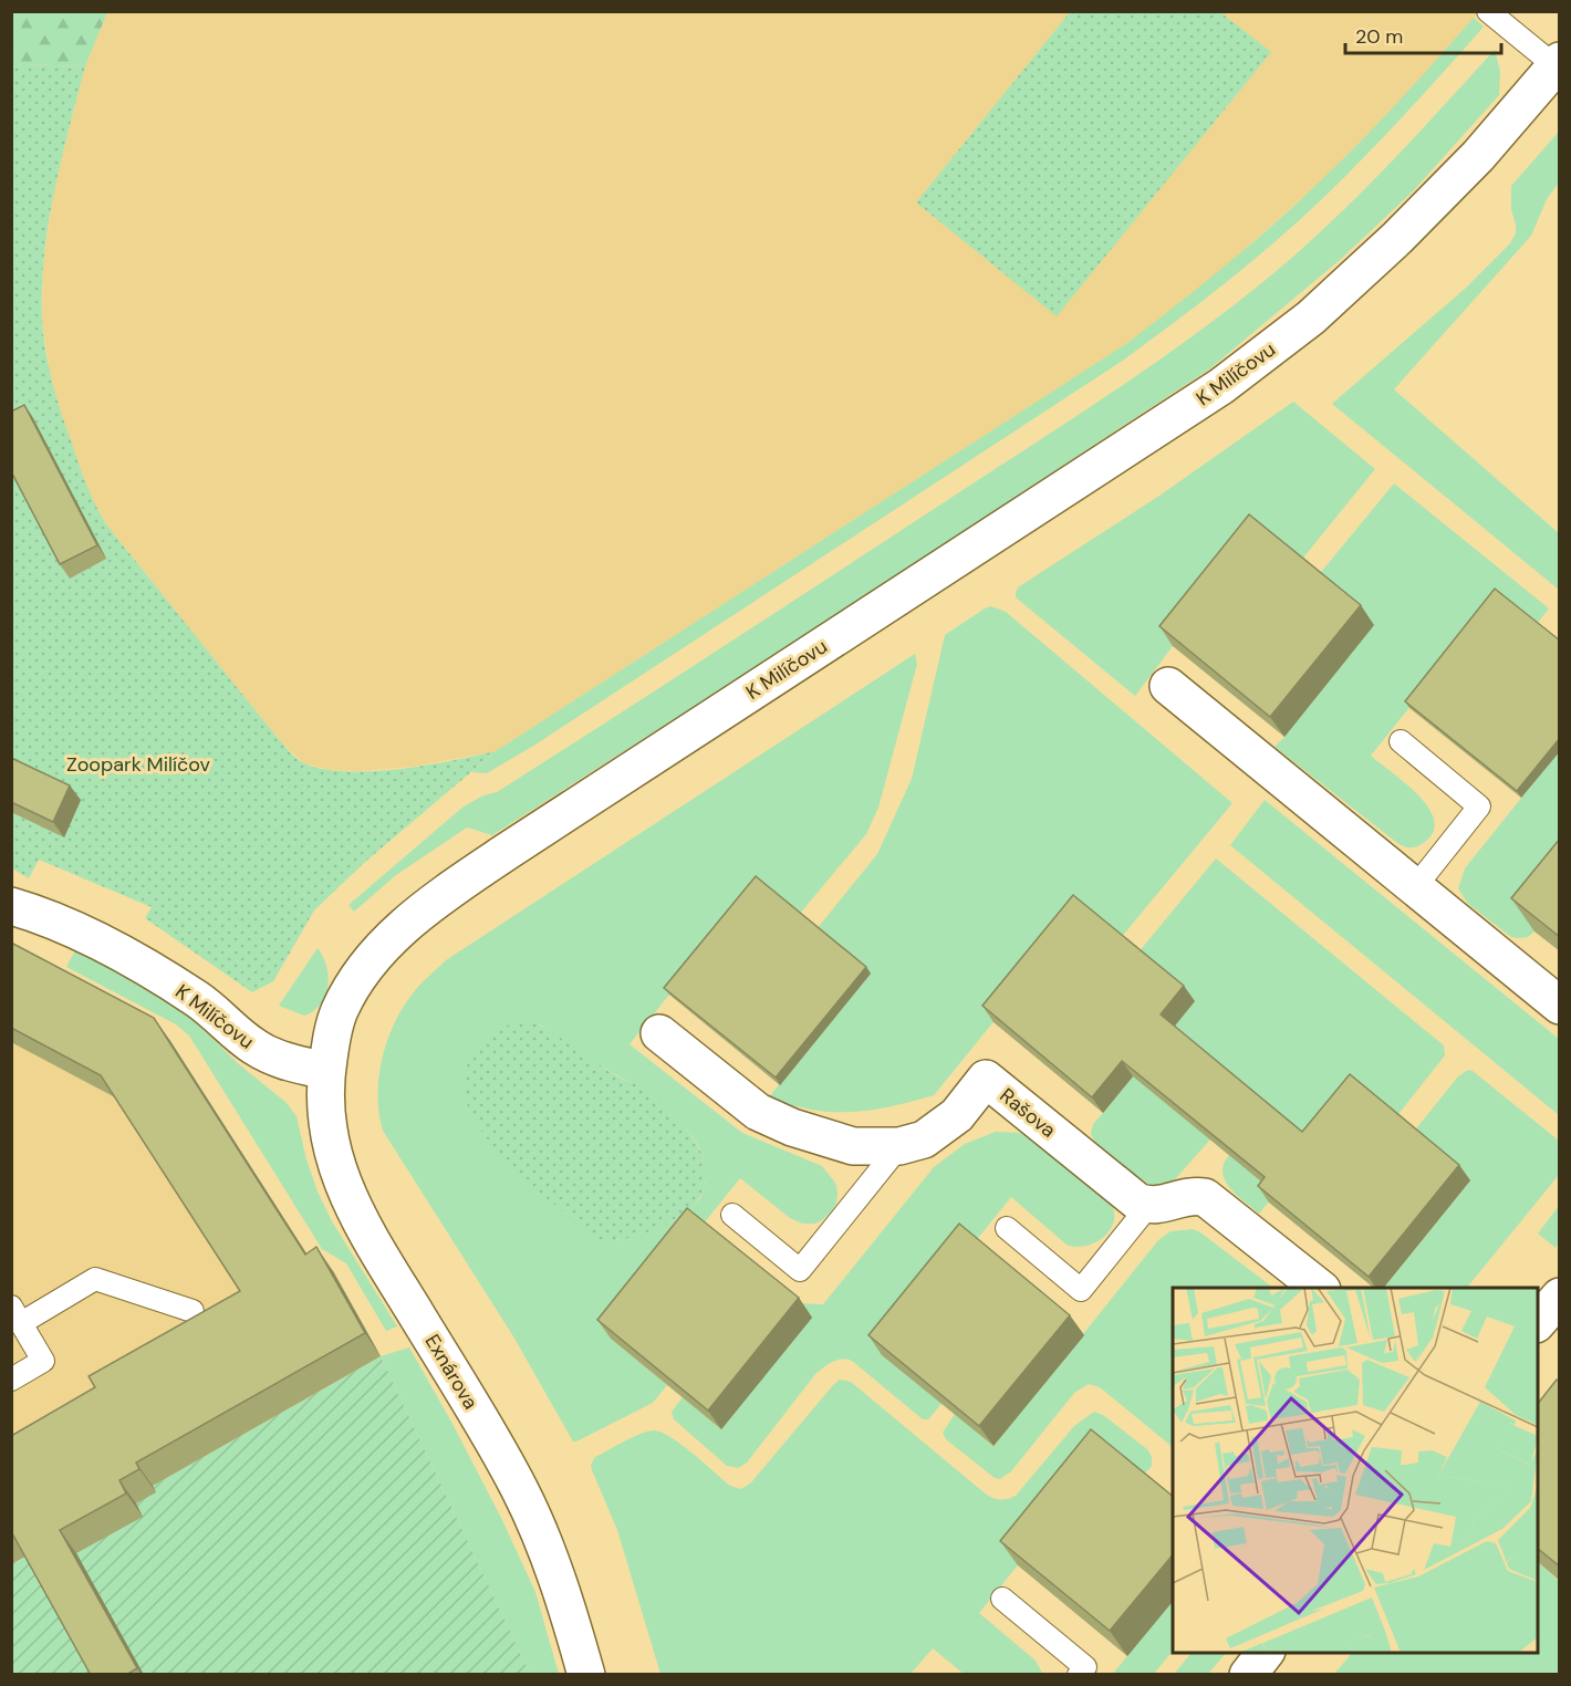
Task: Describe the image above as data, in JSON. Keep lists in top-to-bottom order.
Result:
{
  "streets": {
    "street": ["K Milíčovu", "Rašova", "Exnárova"]
  },
  "crossings": [
    ["K Milíčovu", "Exnárova"]
  ],
  "parks": ["Zoopark Milíčov"],
  "scale_bar": "20 m"
}
